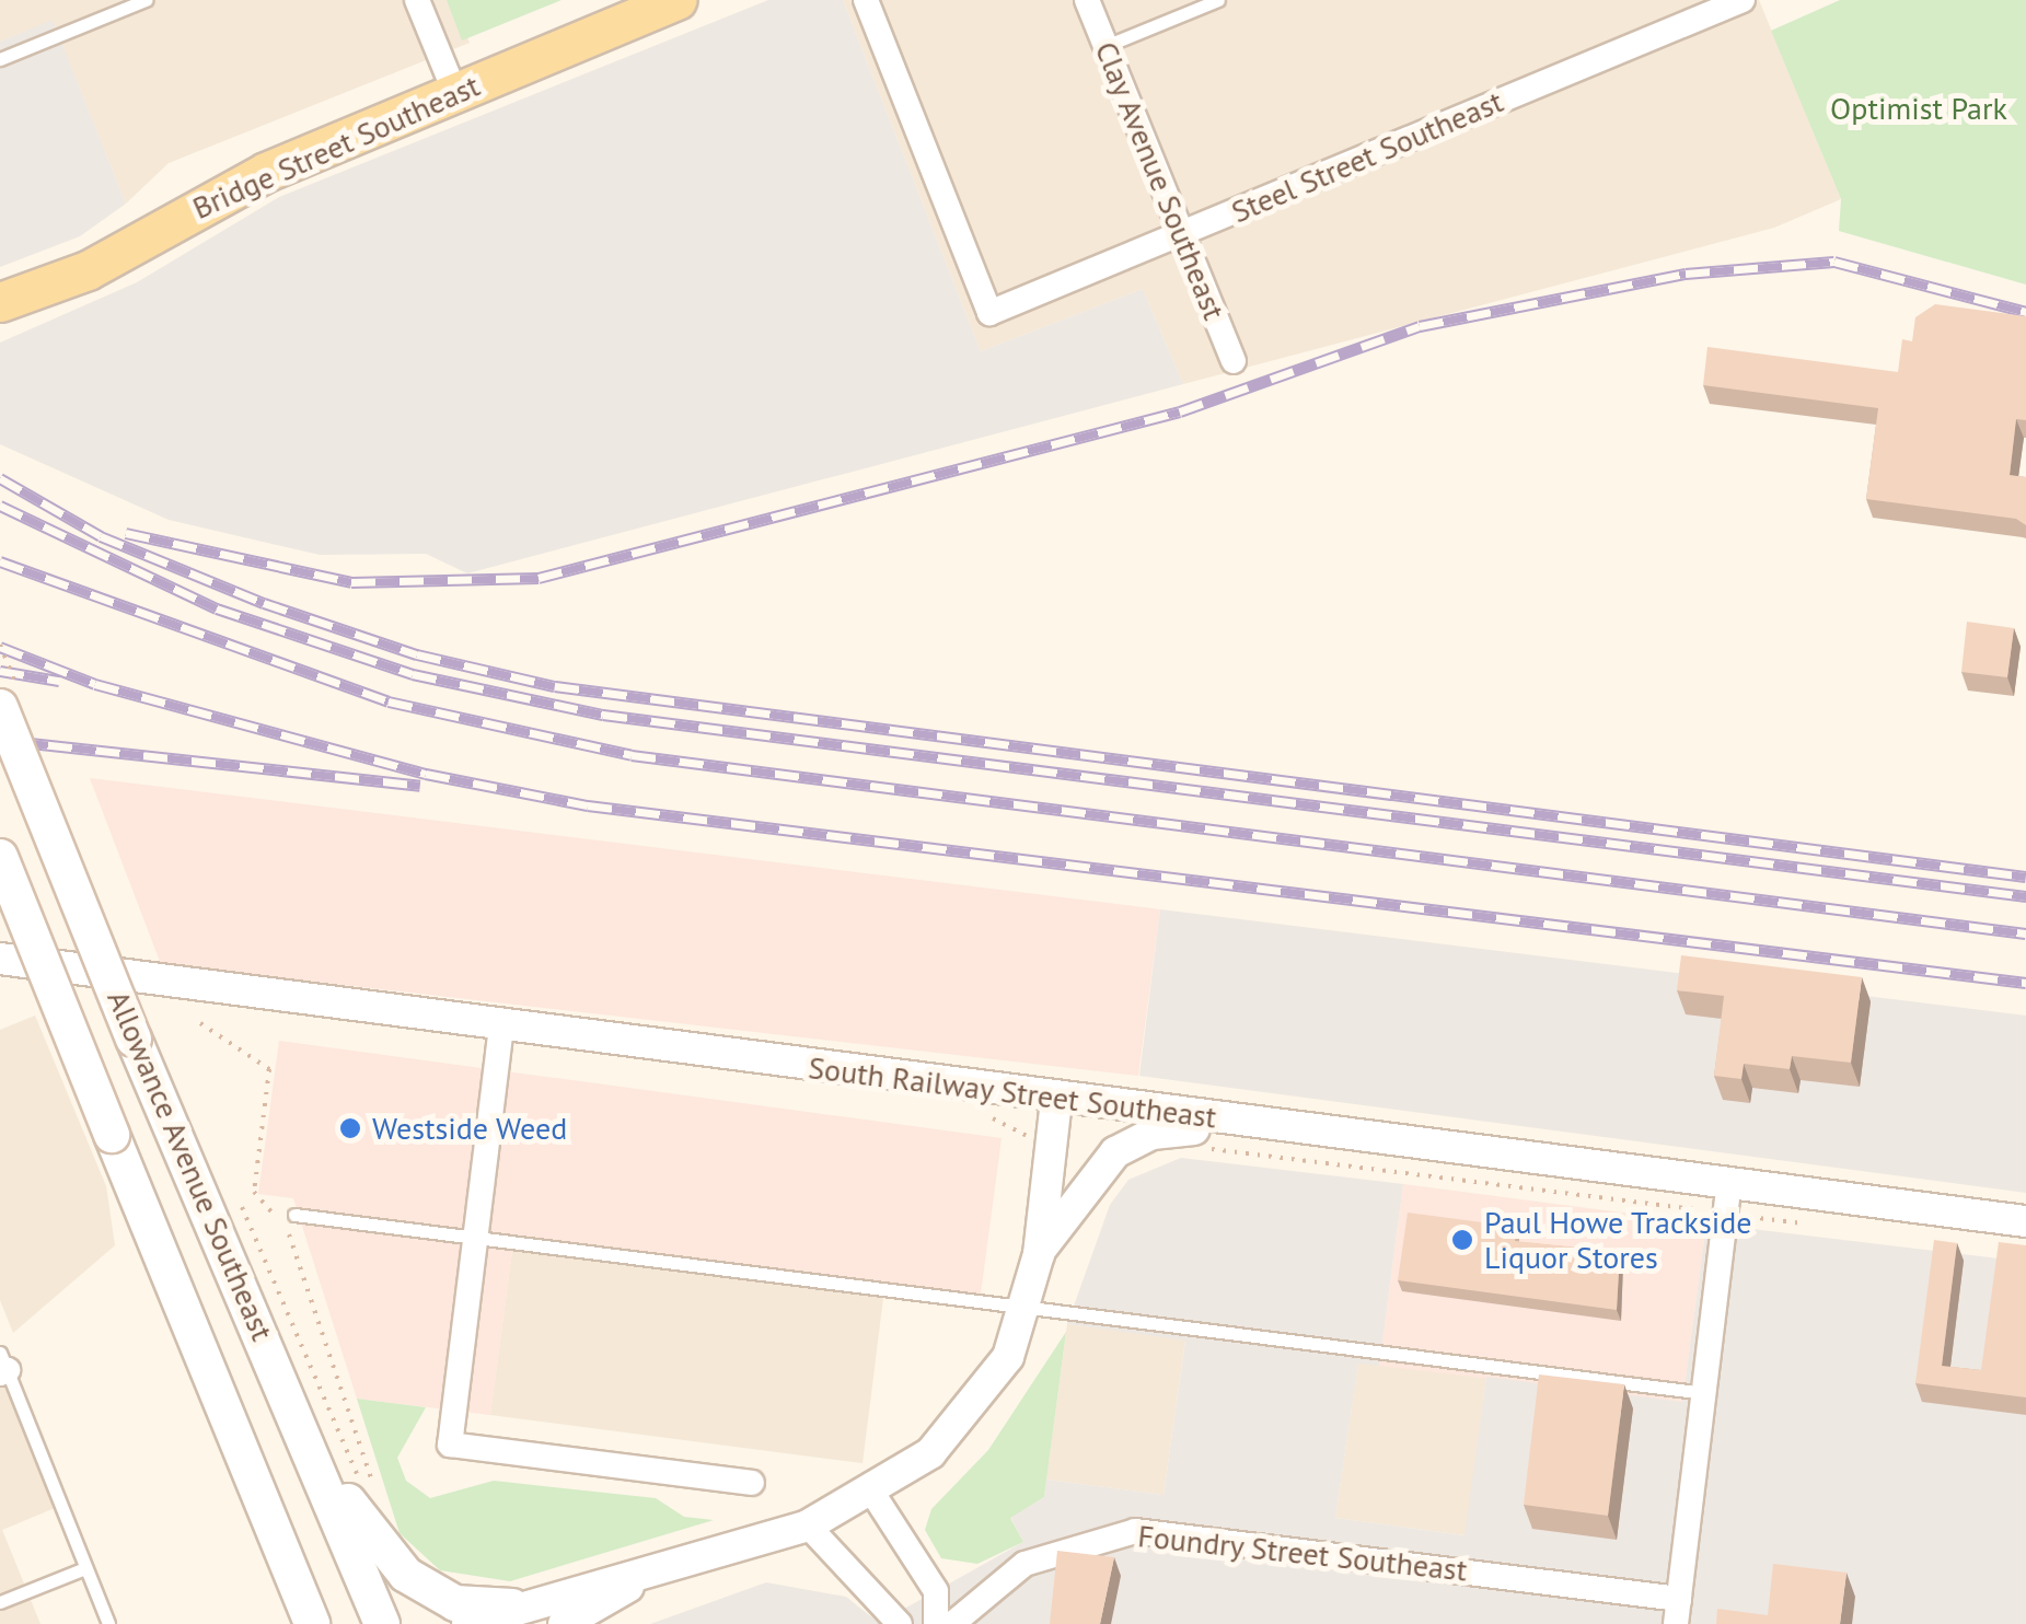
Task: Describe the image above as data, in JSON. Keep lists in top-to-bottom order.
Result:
{
  "streets": {
    "main road": ["Bridge Street Southeast", "Allowance Avenue Southeast"],
    "street": [
      "Steel Street Southeast",
      "Clay Avenue Southeast",
      "South Railway Street Southeast",
      "Foundry Street Southeast"
    ]
  },
  "crossings": [
    ["Steel Street Southeast", "Clay Avenue Southeast"]
  ],
  "parks": ["Optimist Park"],
  "places": ["Westside Weed", "Paul Howe Trackside Liquor Stores"]
}
